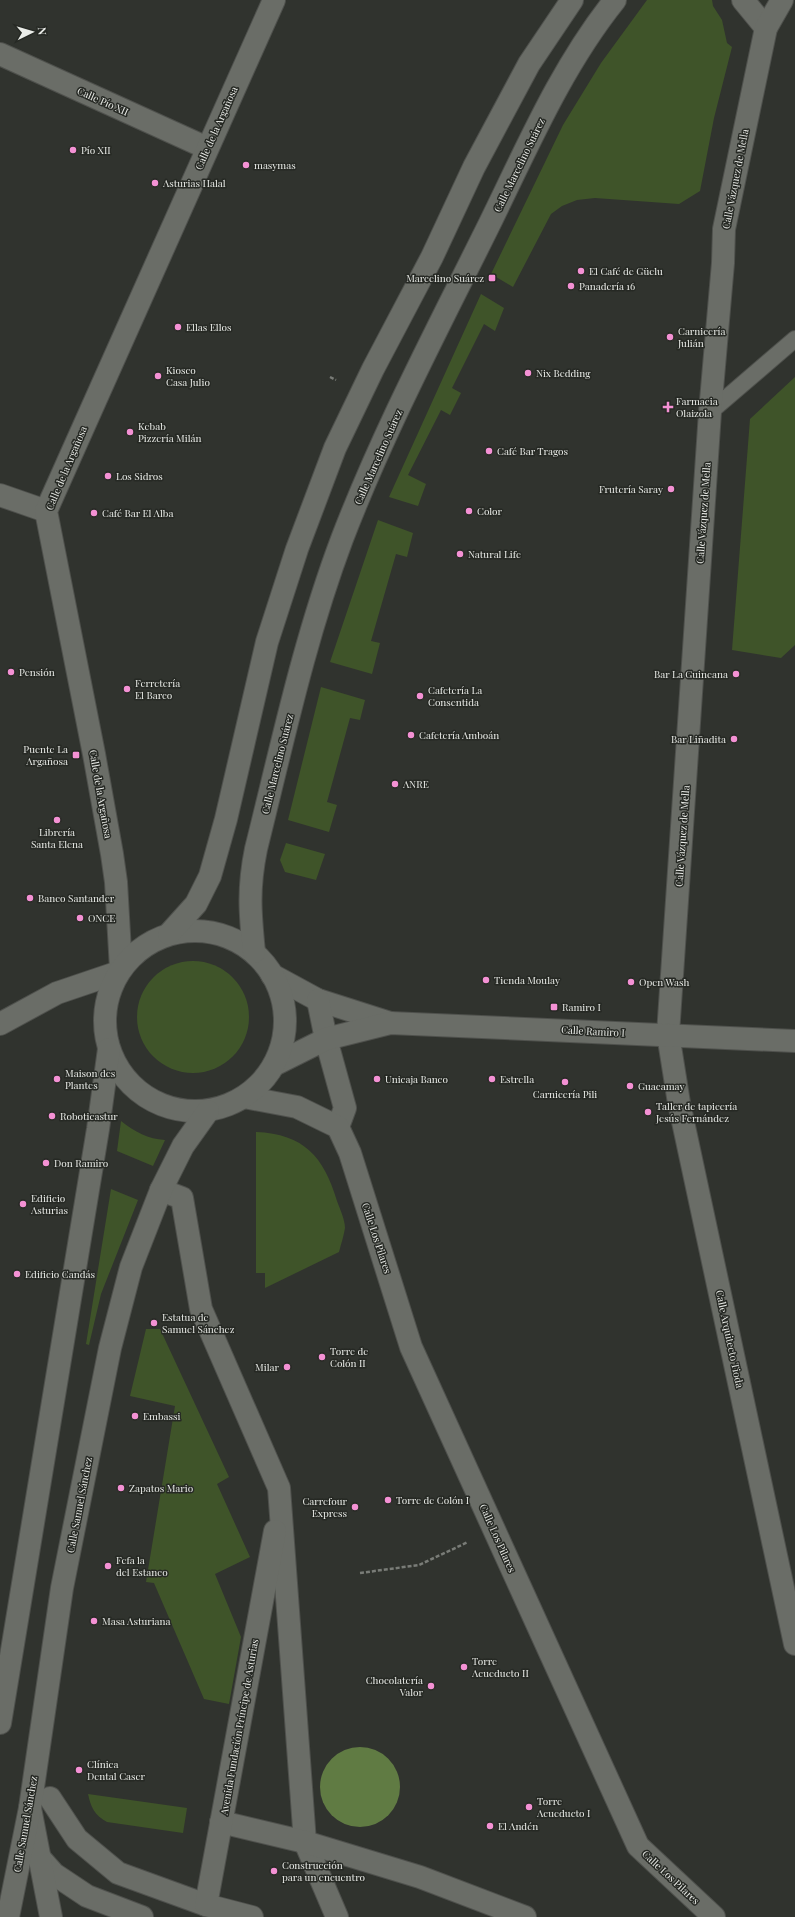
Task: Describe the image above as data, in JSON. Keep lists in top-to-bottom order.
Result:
{
  "streets": {
    "street": [
      "Calle Pío XII",
      "Calle de la Argañosa",
      "Calle Marcelino Suárez",
      "Calle Vázquez de Mella",
      "Calle Ramiro I",
      "Calle Los Pilares",
      "Calle Arquitecto Tioda",
      "Calle Samuel Sánchez",
      "Avenida Fundación Príncipe de Asturias"
    ]
  },
  "crossings": [
    ["Calle Pío XII", "Calle de la Argañosa"],
    ["Calle Vázquez de Mella", "Calle Ramiro I"],
    ["Calle Vázquez de Mella", "Calle Arquitecto Tioda"],
    ["Calle Ramiro I", "Calle Arquitecto Tioda"],
    ["Calle Samuel Sánchez", "Avenida Fundación Príncipe de Asturias"]
  ],
  "places": {
    "other": [
      "Pío XII",
      "masymas",
      "Asturias Halal",
      "El Café de Güelu",
      "Panadería 16",
      "Ellas Ellos",
      "Carnicería Julián",
      "Nix Bedding",
      "Kiosco Casa Julio",
      "Kebab Pizzería Milán",
      "Café Bar Tragos",
      "Los Sidros",
      "Frutería Saray",
      "Color",
      "Café Bar El Alba",
      "Natural Life",
      "Pensión",
      "Bar La Guineana",
      "Ferretería El Barco",
      "Cafetería La Consentida",
      "Cafetería Amboán",
      "Bar Liñadita",
      "ANRE",
      "Librería Santa Elena",
      "Banco Santander",
      "ONCE",
      "Tienda Moulay",
      "Open Wash",
      "Maison des Plantes",
      "Unicaja Banco",
      "Estrella",
      "Carnicería Pili",
      "Guacamay",
      "Taller de tapicería Jesús Fernández",
      "Roboticastur",
      "Don Ramiro",
      "Edificio Asturias",
      "Edificio Candás",
      "Estatua de Samuel Sánchez",
      "Torre de Colón II",
      "Milar",
      "Embassi",
      "Zapatos Mario",
      "Torre de Colón I",
      "Carrefour Express",
      "Fefa la del Estanco",
      "Masa Asturiana",
      "Torre Acueducto II",
      "Chocolatería Valor",
      "Clínica Dental Caser",
      "Torre Acueducto I",
      "El Andén",
      "Construcción para un encuentro"
    ],
    "transit": ["Marcelino Suárez", "Puente La Argañosa", "Ramiro I"],
    "health": ["Farmacia Olaizola"]
  },
  "north": "right"
}
